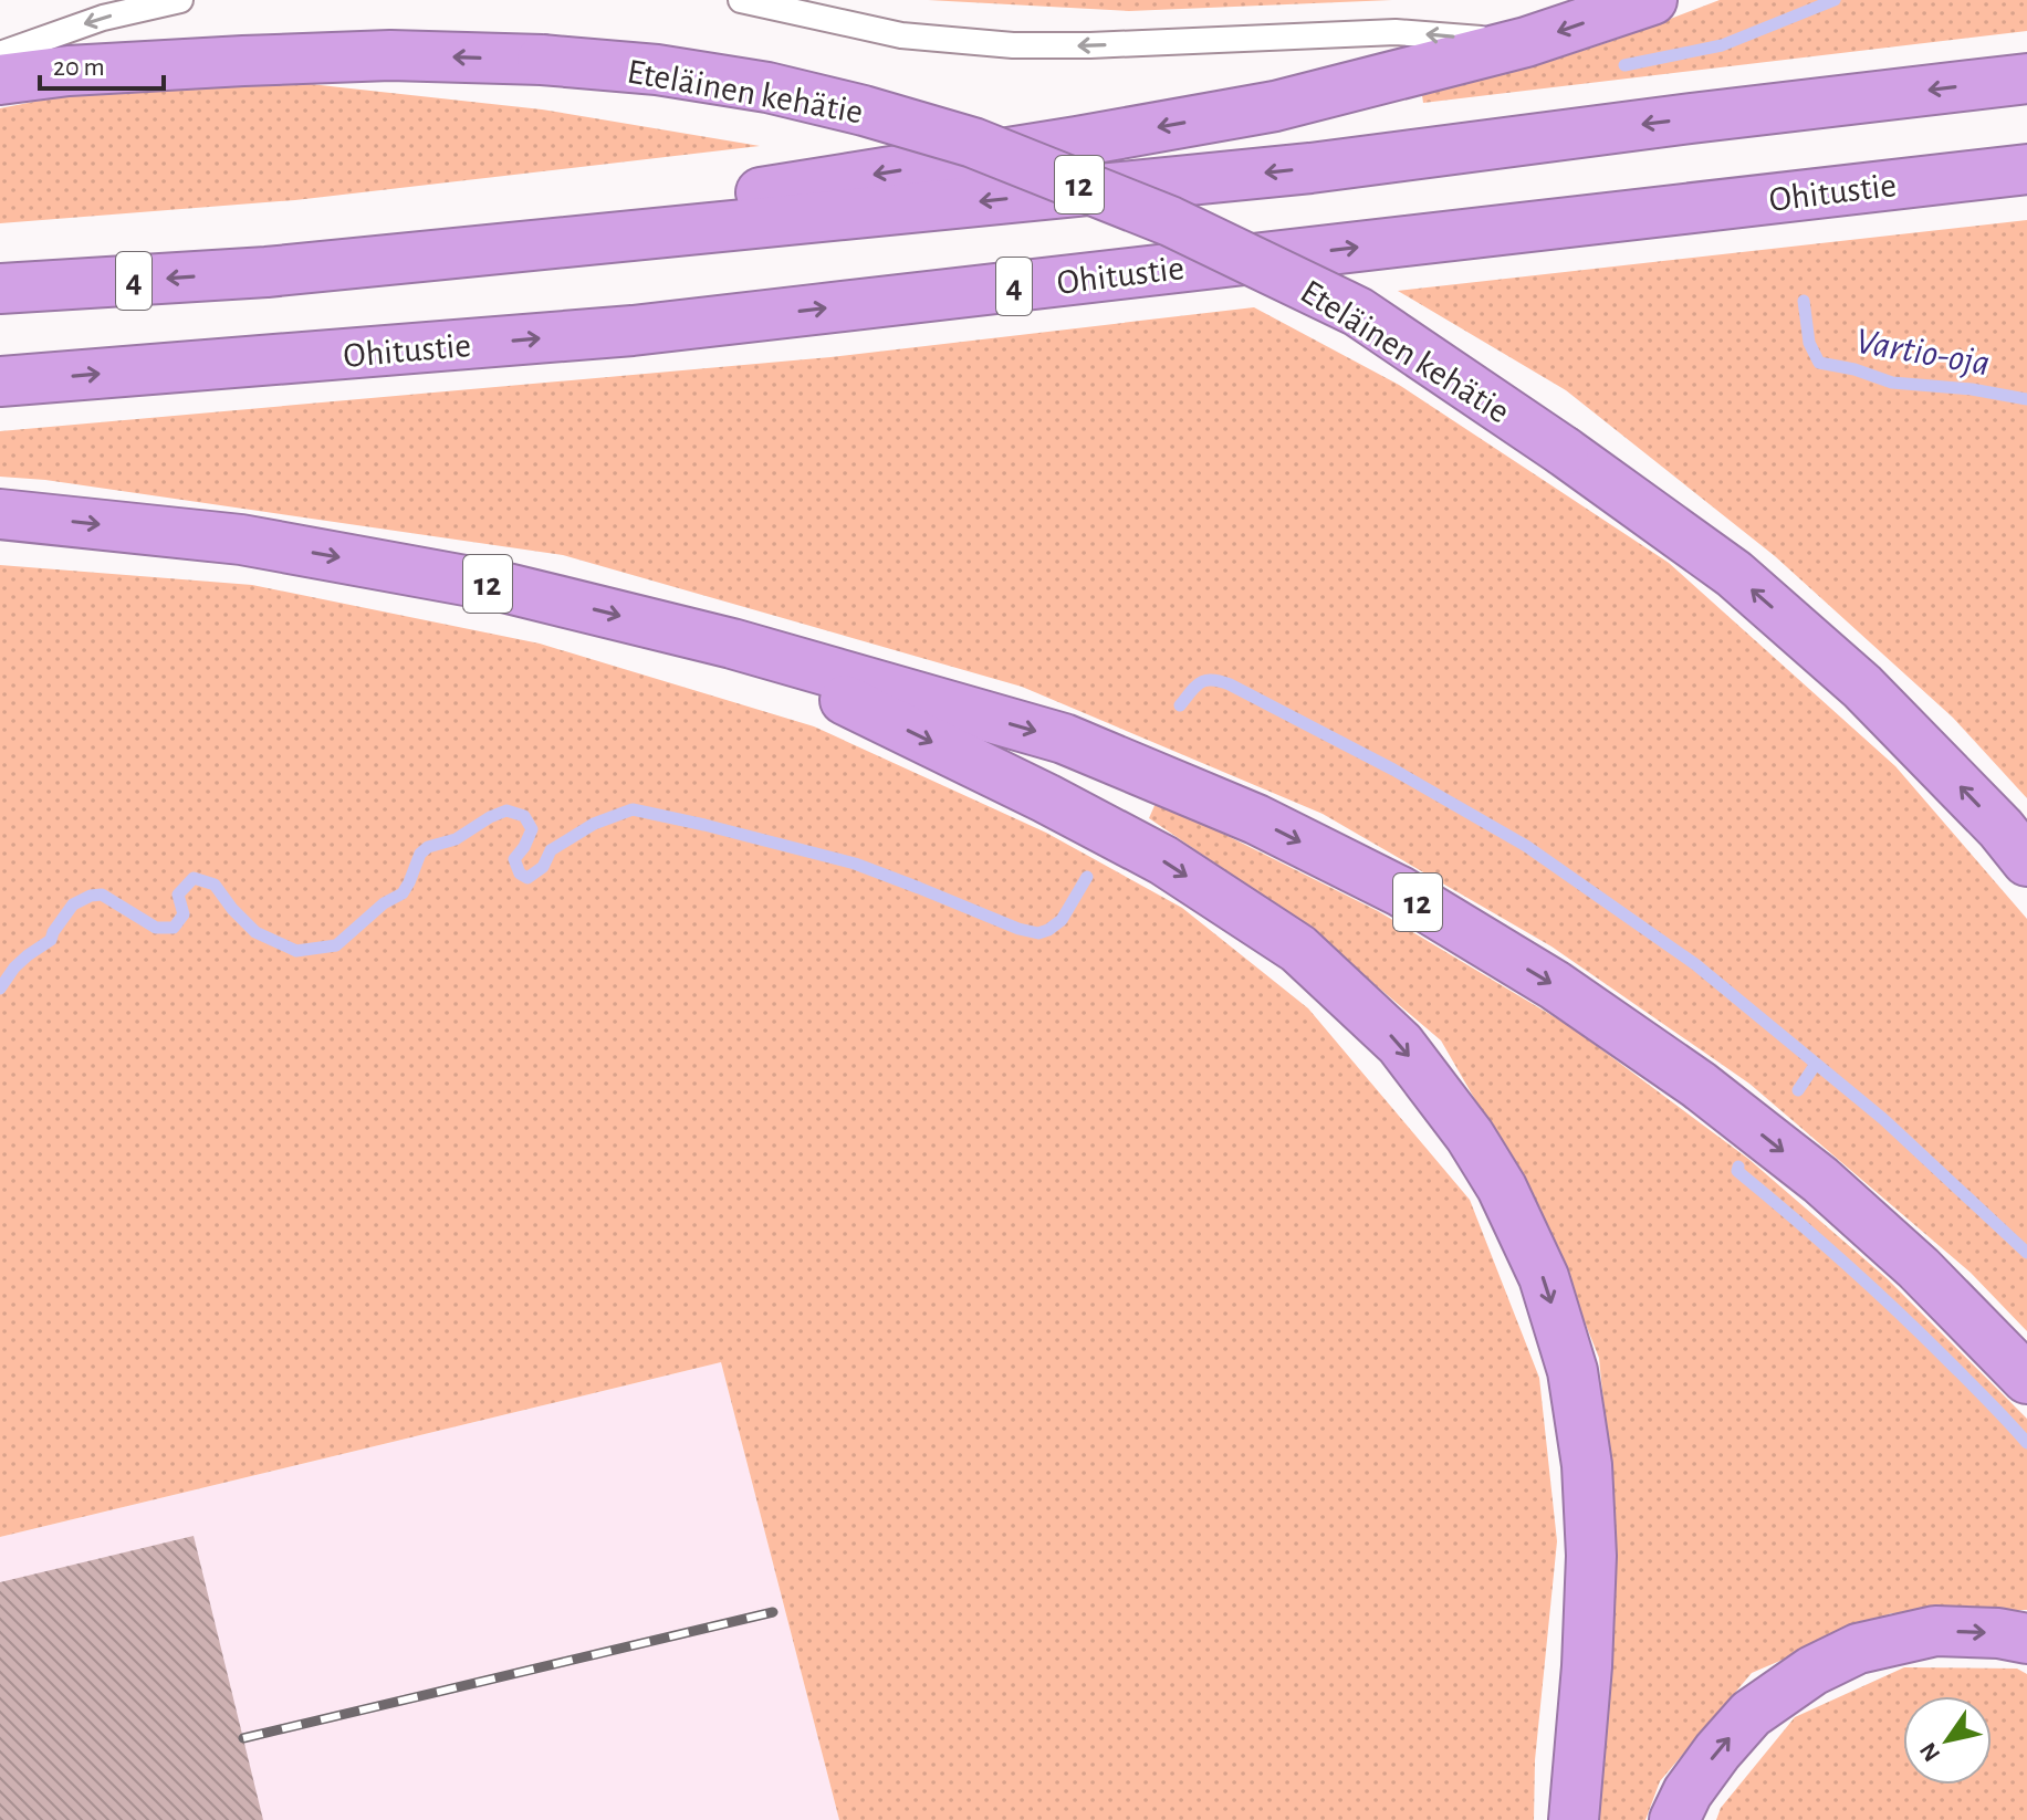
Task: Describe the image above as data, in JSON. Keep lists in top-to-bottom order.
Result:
{
  "streets": {
    "highway": [
      "Eteläinen kehätie",
      "12",
      "Ohitustie",
      "4"
    ]
  },
  "one_way": ["Eteläinen kehätie"],
  "water": ["Vartio-oja"],
  "scale_bar": "20 m",
  "north": "bottom left"
}
